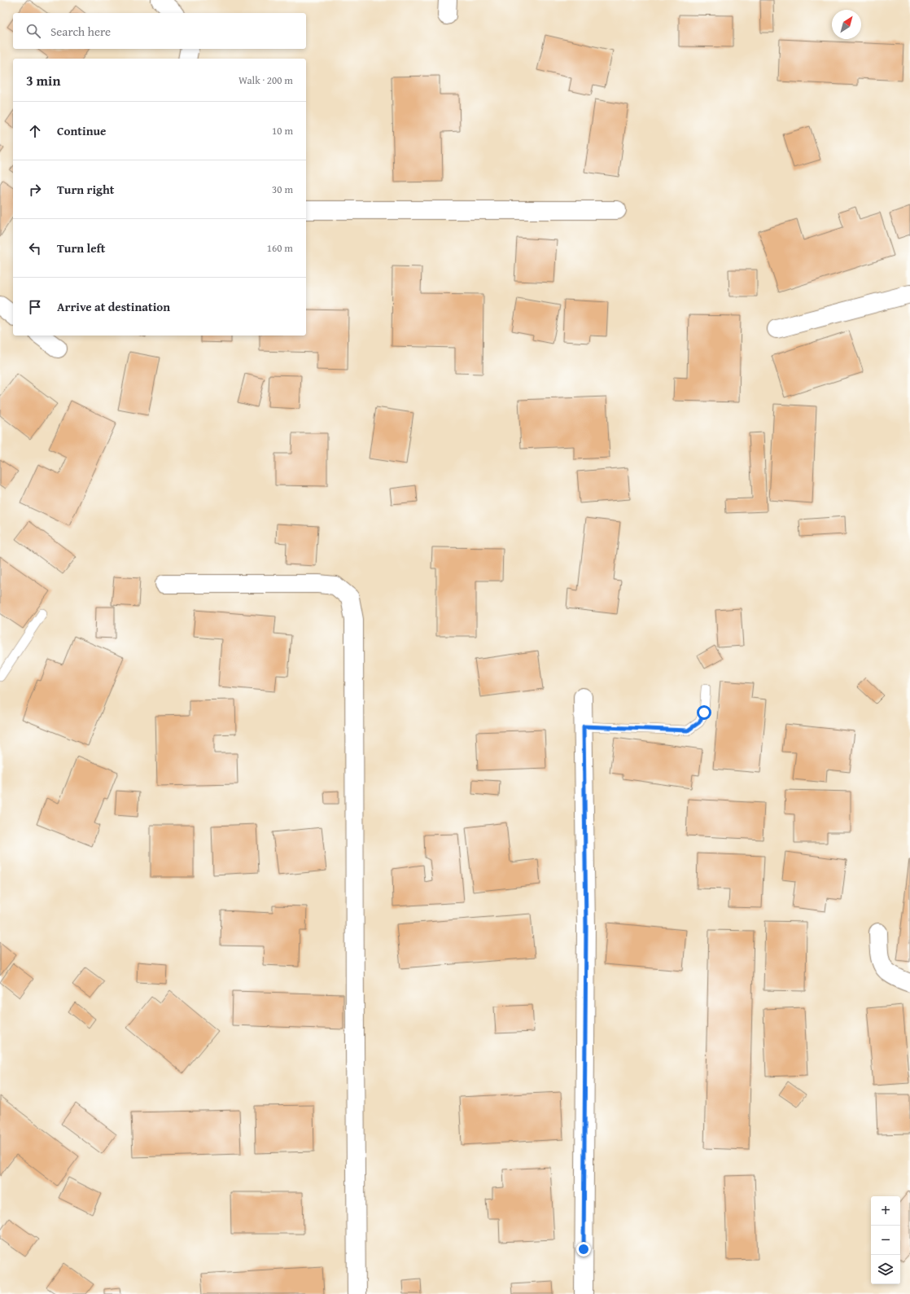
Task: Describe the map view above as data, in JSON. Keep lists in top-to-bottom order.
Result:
{
  "north": "top right",
  "page": {
    "search": "Search here",
    "heading": ["3 min", "Walk · 200 m"],
    "list": [
      ["Continue", "10 m"],
      ["Turn right", "30 m"],
      ["Turn left", "160 m"],
      "Arrive at destination"
    ],
    "map_buttons": ["+", "−"]
  }
}
